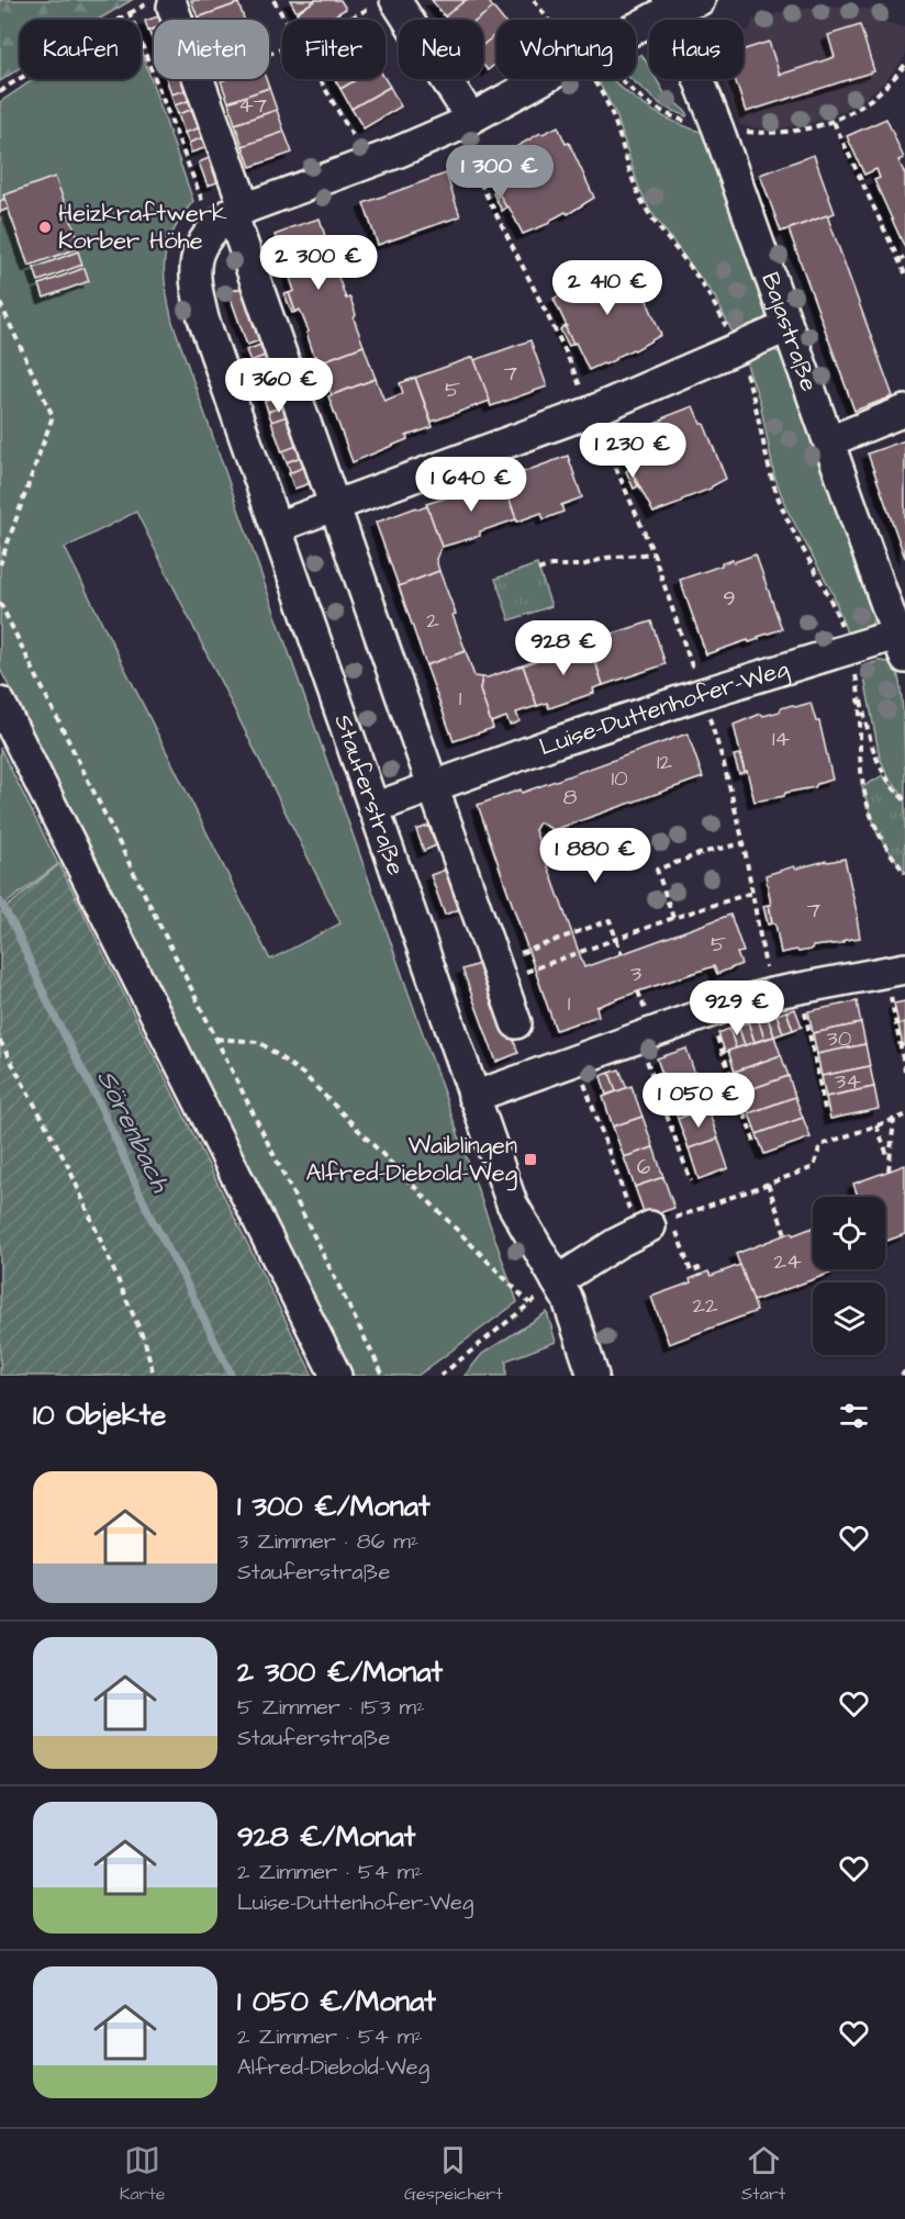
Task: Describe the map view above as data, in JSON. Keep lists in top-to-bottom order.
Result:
{
  "streets": {
    "street": ["Bajastraße", "Luise-Duttenhofer-Weg", "Stauferstraße"]
  },
  "crossings": [
    ["Bajastraße", "Luise-Duttenhofer-Weg"],
    ["Luise-Duttenhofer-Weg", "Stauferstraße"]
  ],
  "water": ["Sörenbach"],
  "places": {
    "other": ["Heizkraftwerk Korber Höhe"],
    "transit": ["Waiblingen Alfred-Diebold-Weg"]
  },
  "house_numbers": [
    "47",
    "7",
    "5",
    "9",
    "2",
    "1",
    "14",
    "12",
    "10",
    "8",
    "7",
    "5",
    "3",
    "1",
    "30",
    "34",
    "6",
    "24",
    "22"
  ],
  "page": {
    "chip": [
      "Kaufen",
      "Mieten",
      "Filter",
      "Neu",
      "Wohnung",
      "Haus"
    ],
    "price": [
      "1 300 €",
      "2 300 €",
      "2 410 €",
      "1 360 €",
      "1 230 €",
      "1 640 €",
      "928 €",
      "1 880 €",
      "929 €",
      "1 050 €"
    ],
    "heading": "10 Objekte",
    "list": [
      {
        "name": "1 300 €/Monat",
        "note": "3 Zimmer · 86 m² · Stauferstraße"
      },
      {
        "name": "2 300 €/Monat",
        "note": "5 Zimmer · 153 m² · Stauferstraße"
      },
      {
        "name": "928 €/Monat",
        "note": "2 Zimmer · 54 m² · Luise-Duttenhofer-Weg"
      },
      {
        "name": "1 050 €/Monat",
        "note": "2 Zimmer · 54 m² · Alfred-Diebold-Weg"
      }
    ],
    "tabs": ["Karte", "Gespeichert", "Start"]
  }
}
